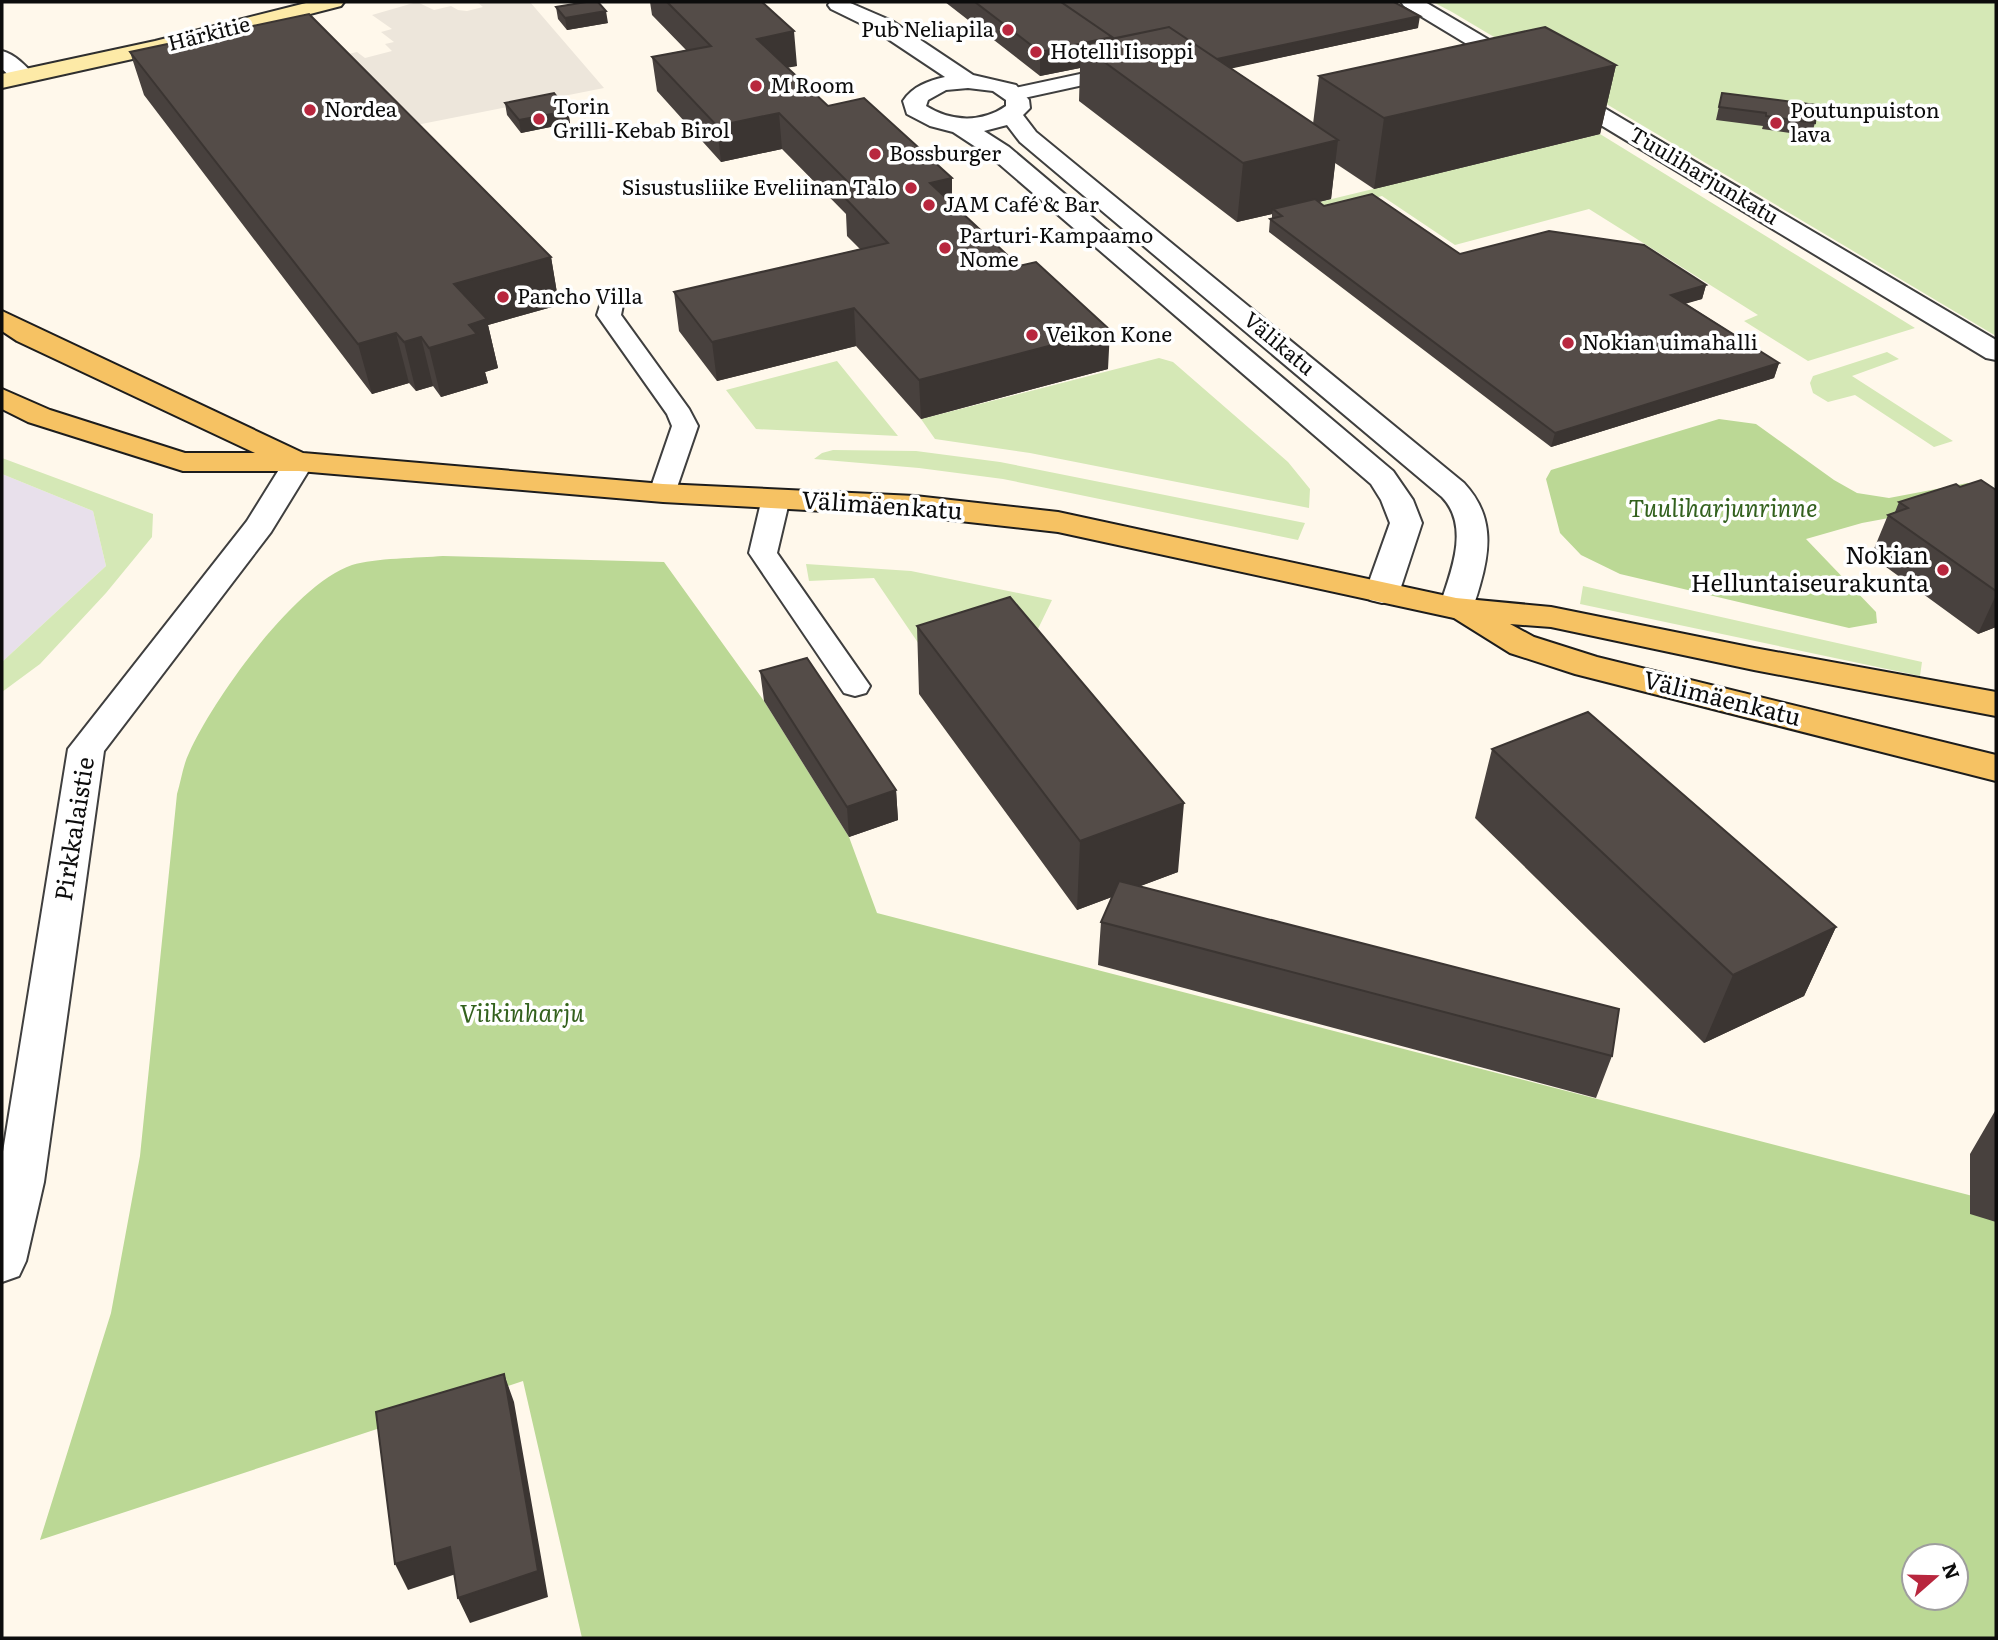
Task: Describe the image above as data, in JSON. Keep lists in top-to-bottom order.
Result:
{
  "streets": {
    "main road": ["Härkitie", "Välimäenkatu"],
    "street": ["Tuuliharjunkatu", "Välikatu", "Pirkkalaistie"]
  },
  "crossings": [
    ["Välikatu", "Välimäenkatu"],
    ["Välimäenkatu", "Pirkkalaistie"]
  ],
  "parks": ["Tuuliharjunrinne", "Viikinharju"],
  "places": [
    "Pub Neliapila",
    "Hotelli Iisoppi",
    "M Room",
    "Nordea",
    "Torin Grilli-Kebab Birol",
    "Poutunpuiston lava",
    "Bossburger",
    "Sisustusliike Eveliinan Talo",
    "JAM Café & Bar",
    "Parturi-Kampaamo Nome",
    "Pancho Villa",
    "Veikon Kone",
    "Nokian uimahalli",
    "Nokian Helluntaiseurakunta"
  ],
  "north": "right"
}
